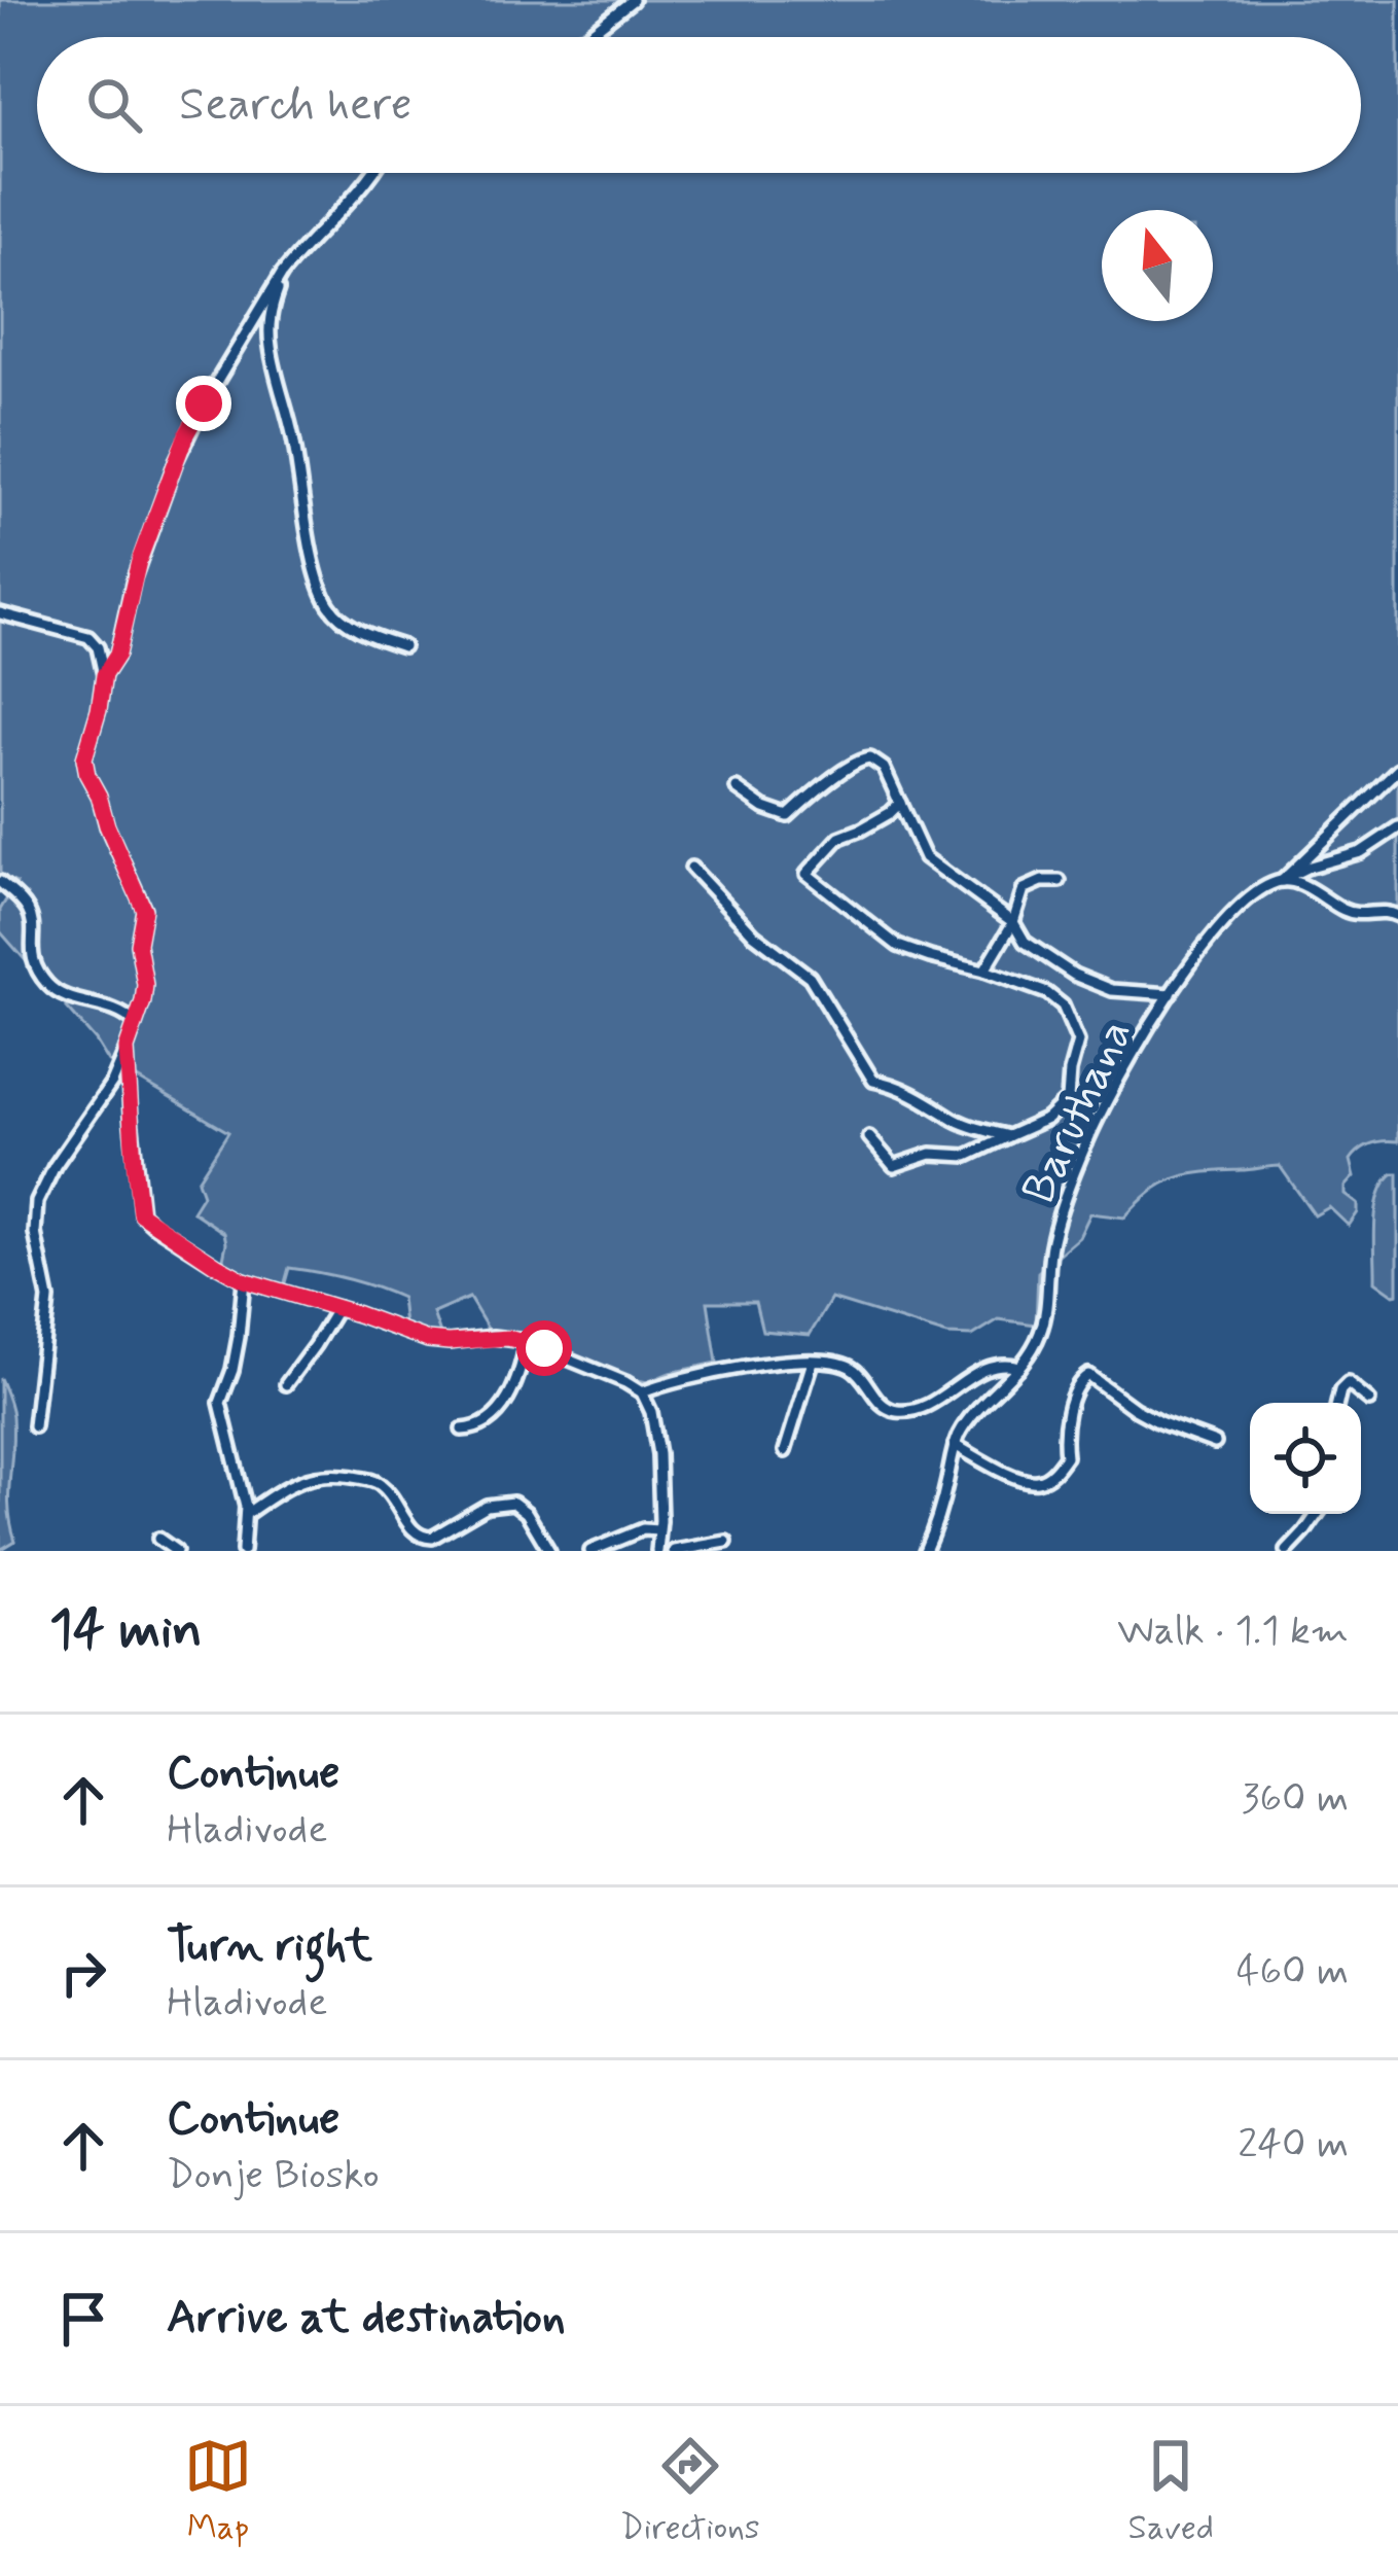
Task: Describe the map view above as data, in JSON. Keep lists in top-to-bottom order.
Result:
{
  "streets": {
    "street": ["Baruthana"]
  },
  "north": "top",
  "page": {
    "search": "Search here",
    "heading": ["14 min", "Walk · 1.1 km"],
    "list": [
      ["Continue", "Hladivode", "360 m"],
      ["Turn right", "Hladivode", "460 m"],
      ["Continue", "Donje Biosko", "240 m"],
      "Arrive at destination"
    ],
    "nav": ["Map", "Directions", "Saved"]
  }
}
